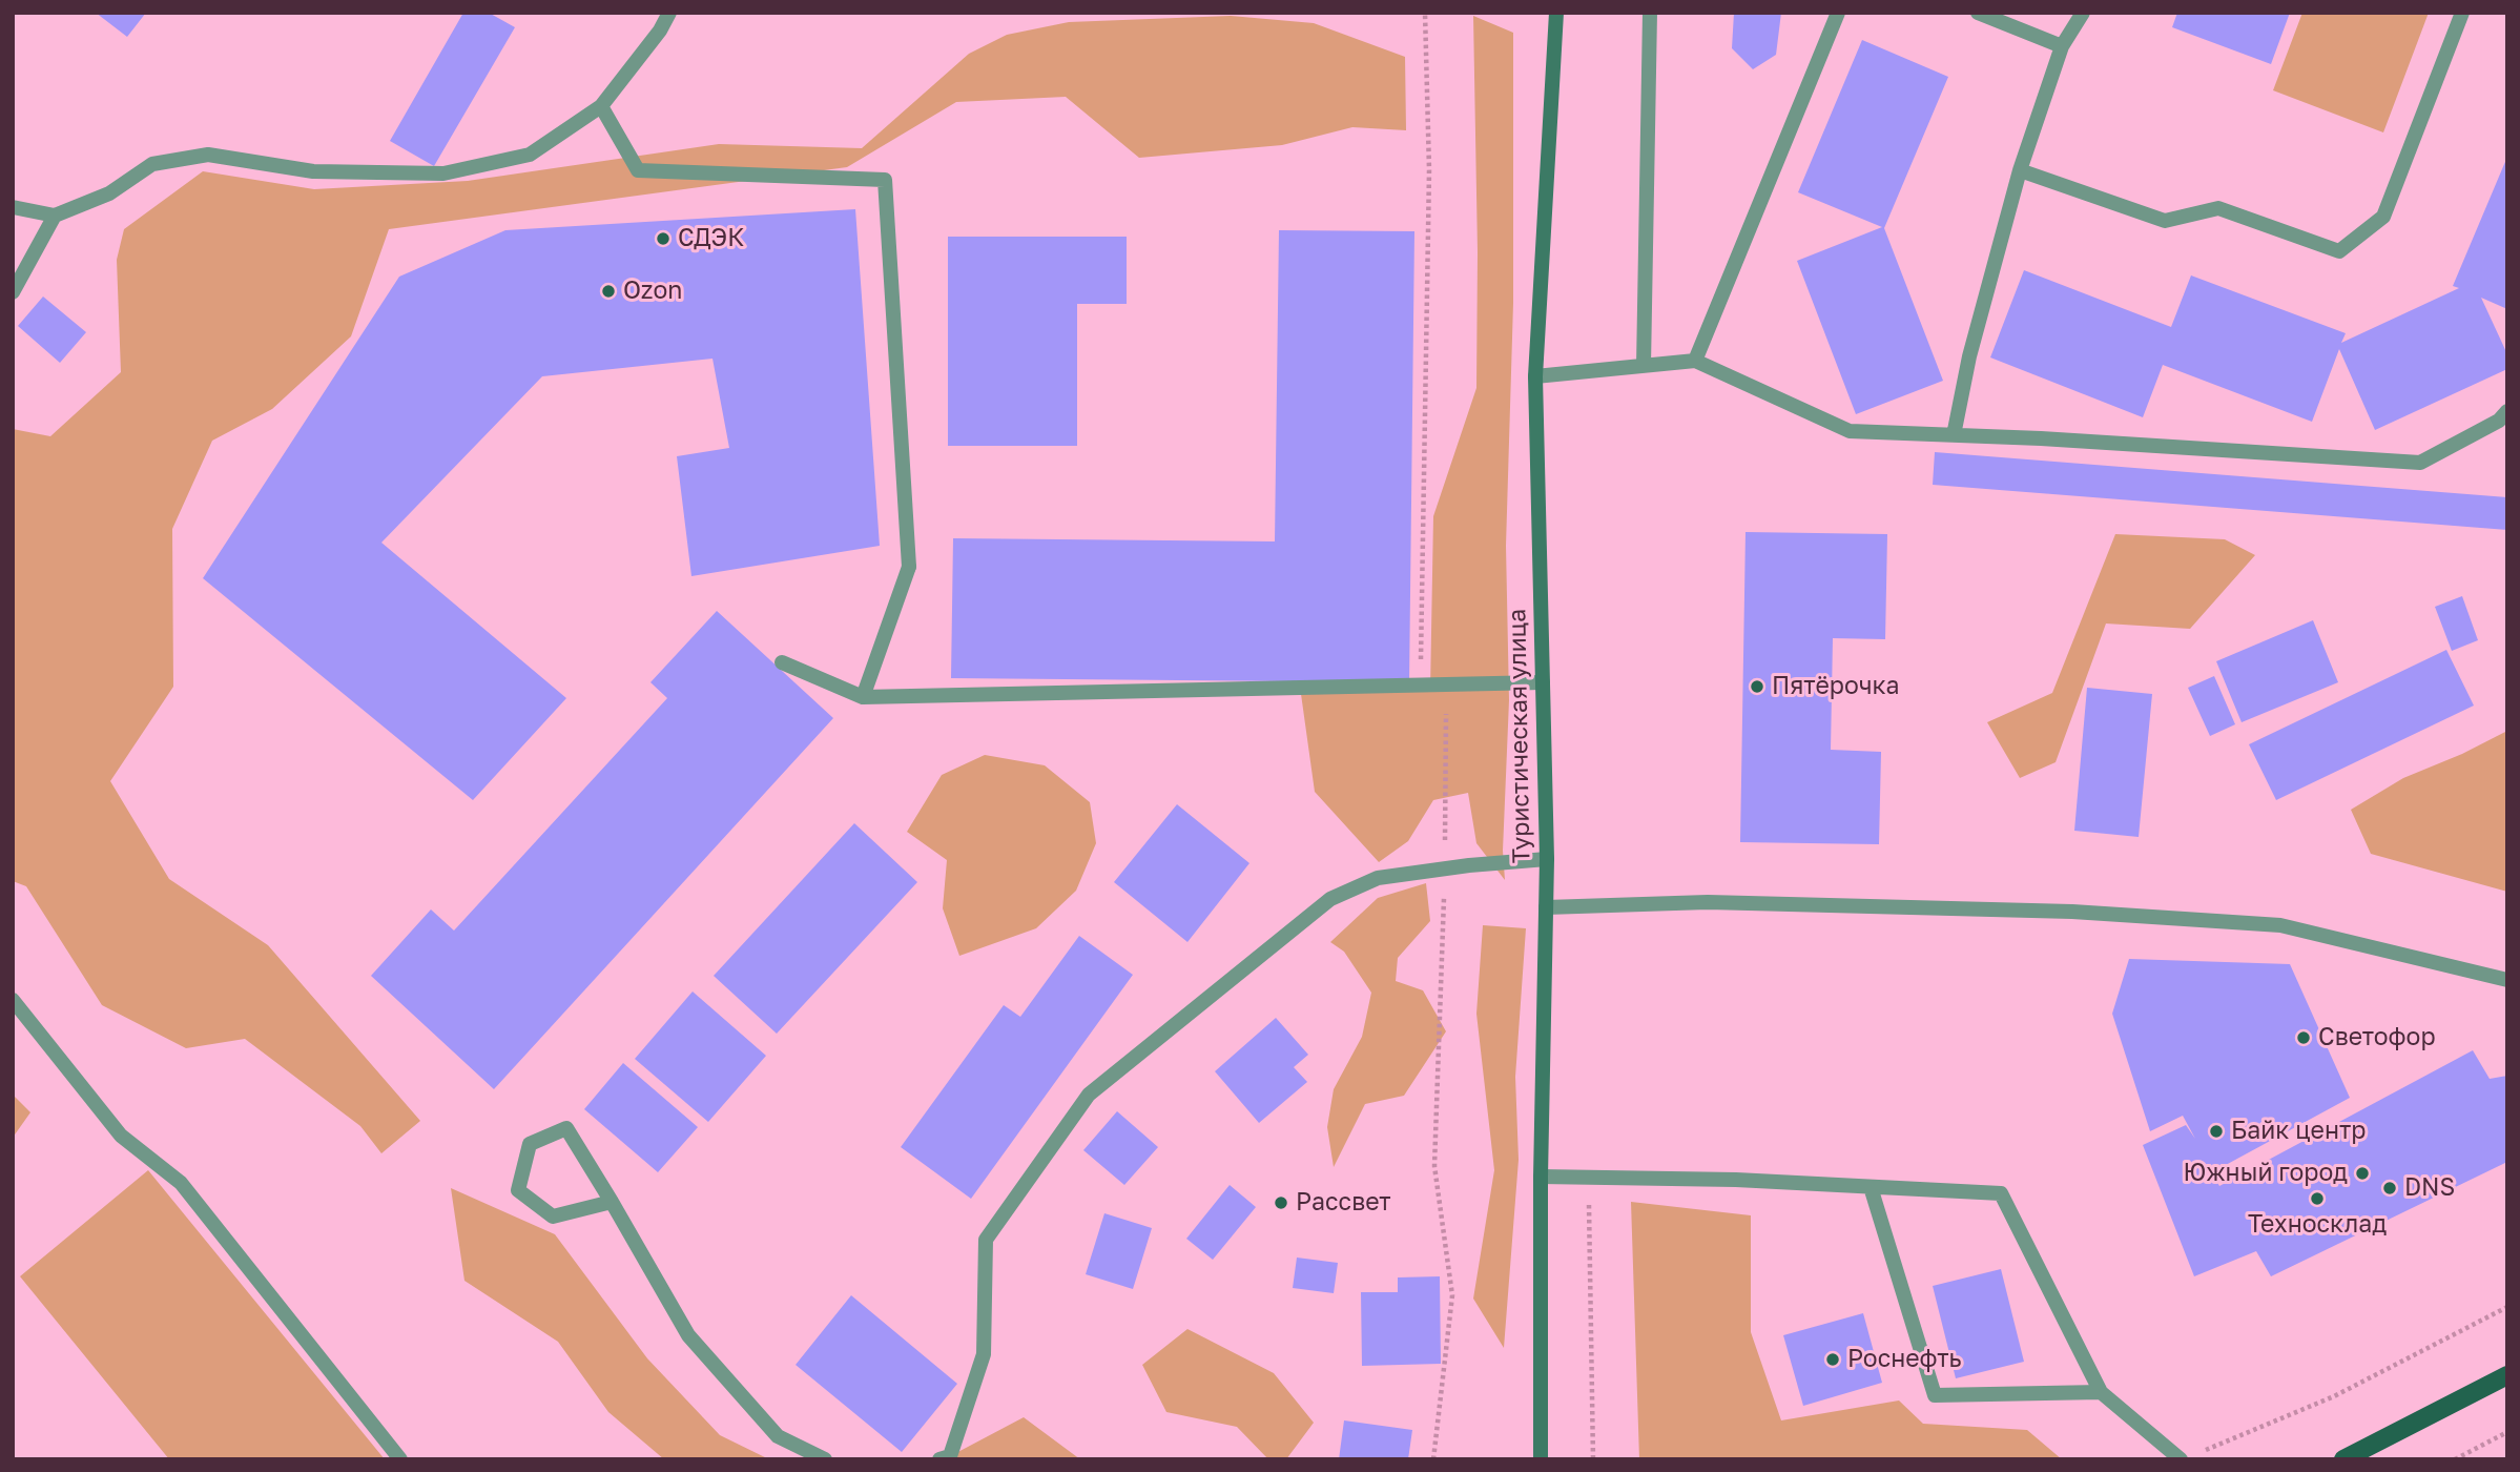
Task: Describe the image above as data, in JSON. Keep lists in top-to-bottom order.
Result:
{
  "streets": {
    "street": ["Туристическая улица"]
  },
  "places": [
    "СДЭК",
    "Ozon",
    "Пятёрочка",
    "Светофор",
    "Байк центр",
    "Южный город",
    "DNS",
    "Техносклад",
    "Рассвет",
    "Роснефть"
  ]
}
